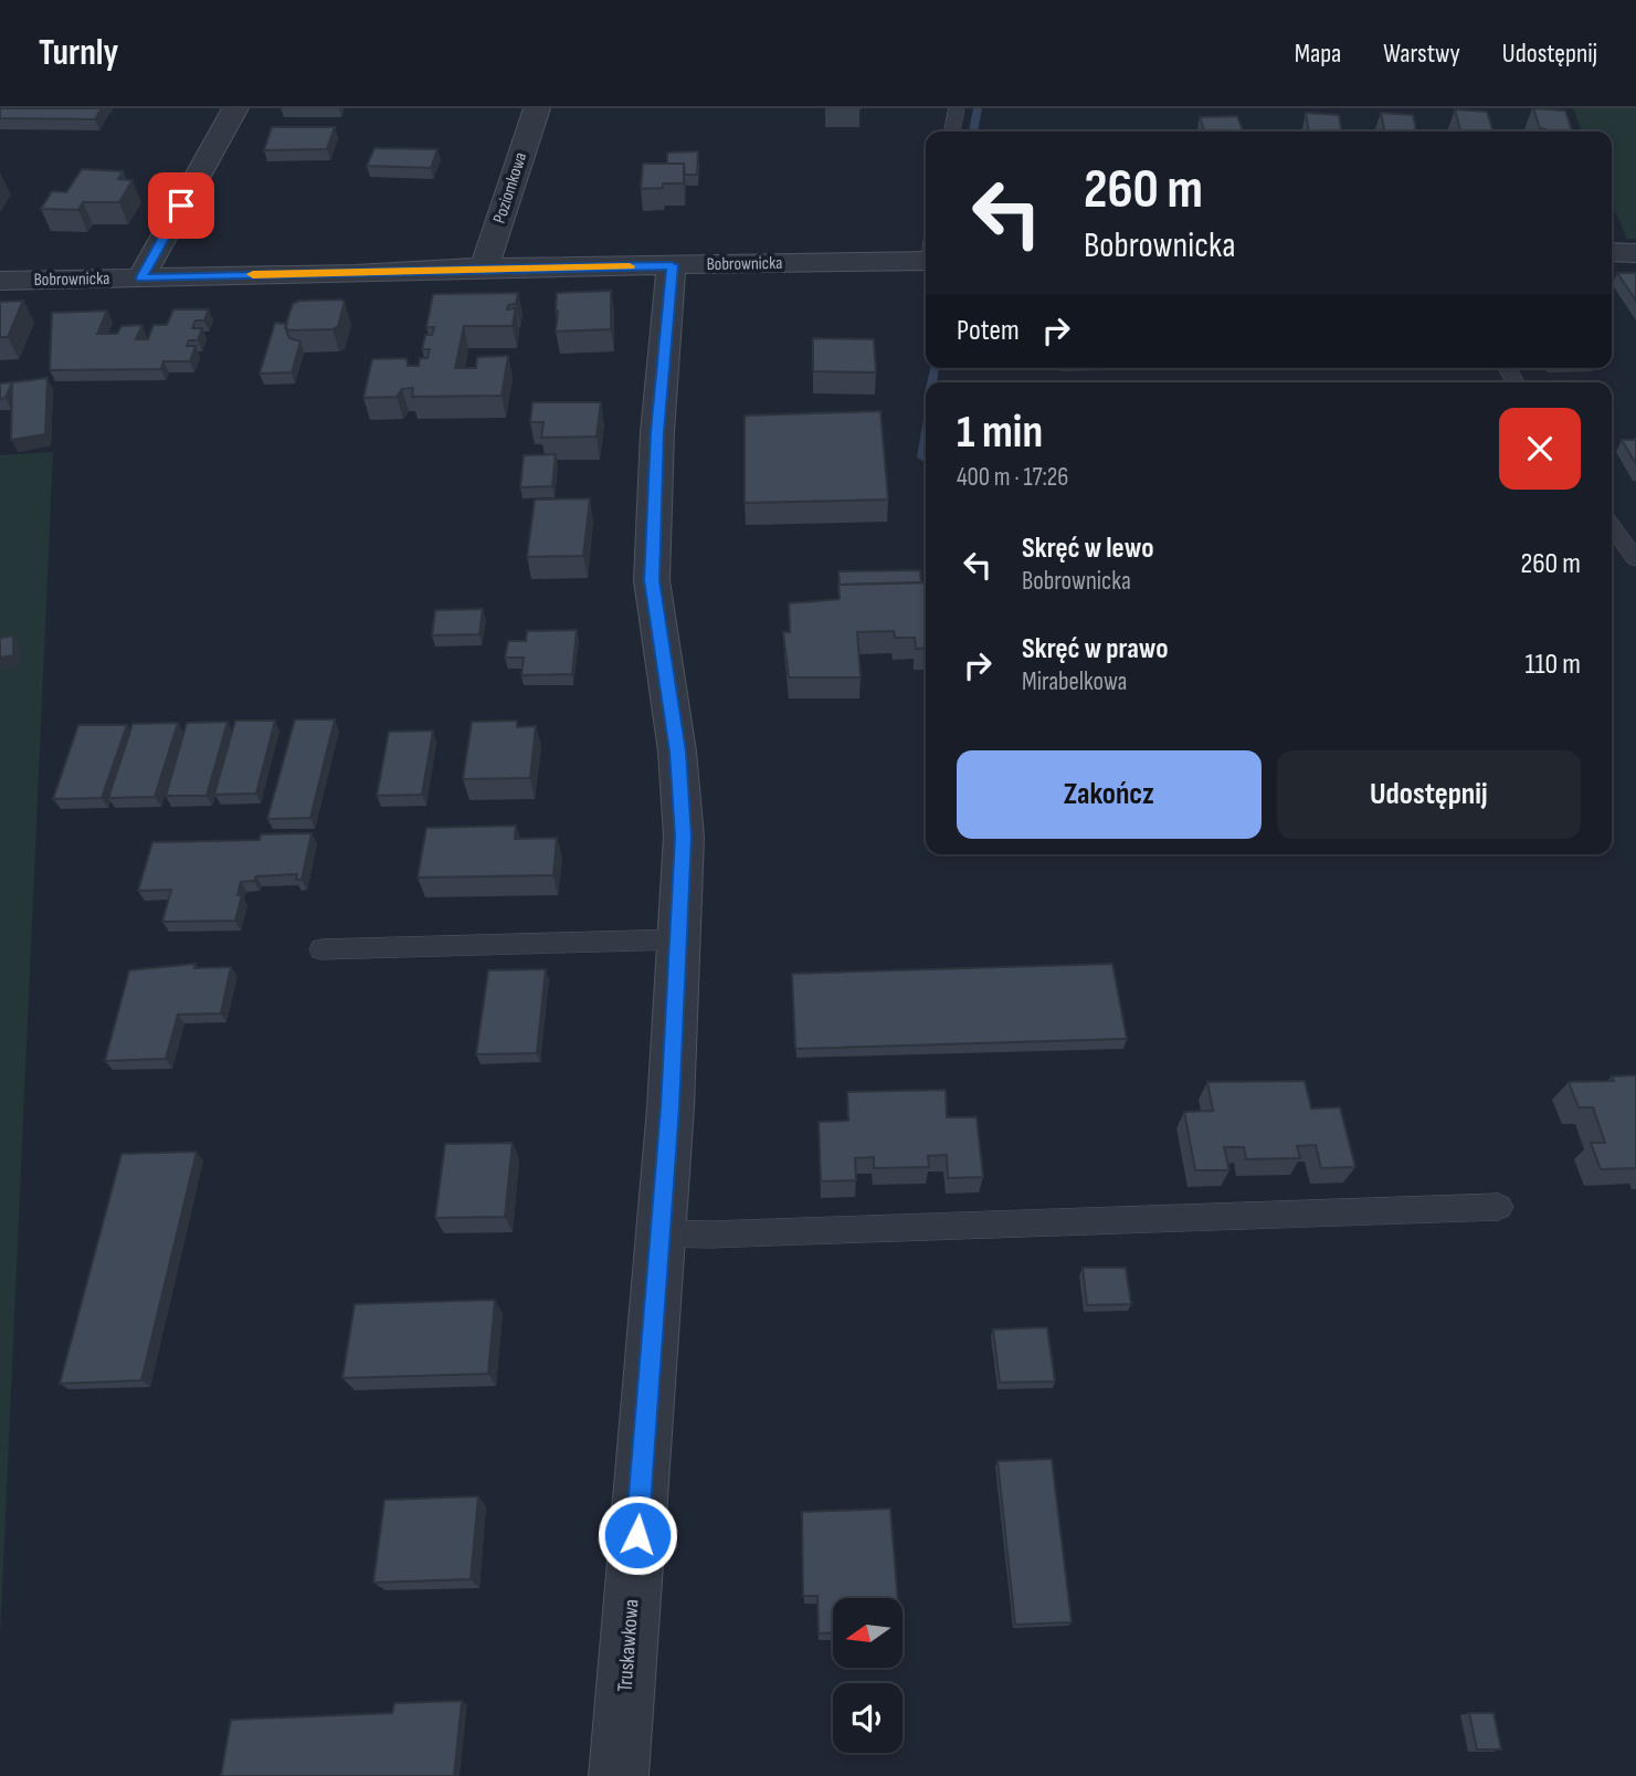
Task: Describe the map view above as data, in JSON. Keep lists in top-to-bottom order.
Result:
{
  "streets": {
    "street": ["Poziomkowa", "Bobrownicka", "Truskawkowa"]
  },
  "crossings": [
    ["Poziomkowa", "Bobrownicka"],
    ["Bobrownicka", "Truskawkowa"]
  ],
  "north": "left",
  "page": {
    "header": "Turnly",
    "nav": ["Mapa", "Warstwy", "Udostępnij"],
    "turn": ["260 m", "Bobrownicka"],
    "then": "Potem",
    "heading": ["1 min", "400 m · 17:26"],
    "list": [
      {
        "name": "Skręć w lewo",
        "note": "Bobrownicka",
        "value": "260 m"
      },
      {
        "name": "Skręć w prawo",
        "note": "Mirabelkowa",
        "value": "110 m"
      }
    ],
    "buttons": ["Zakończ", "Udostępnij"]
  }
}
